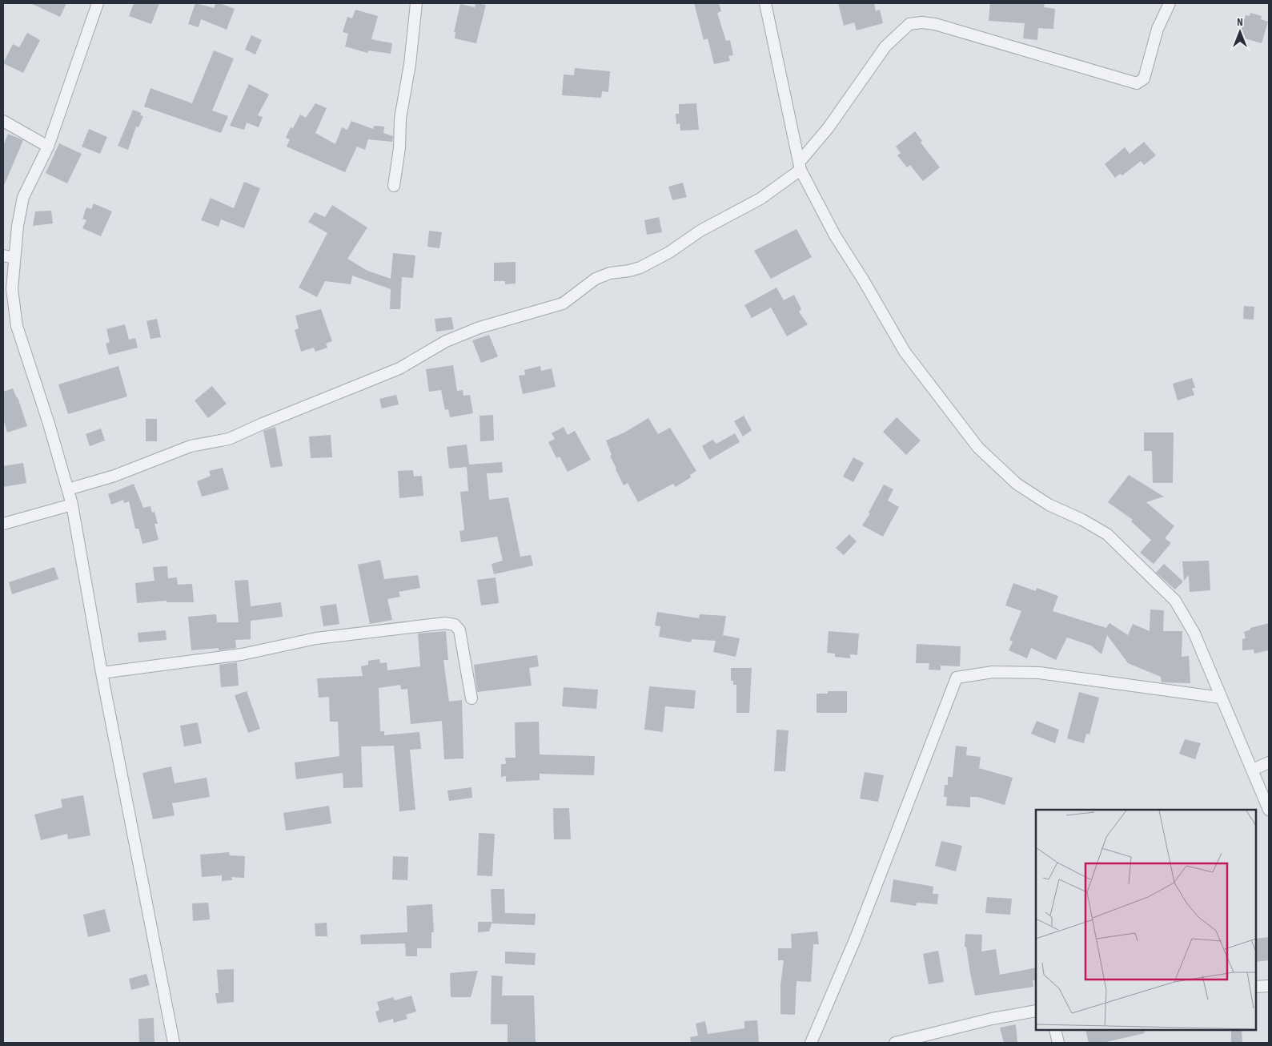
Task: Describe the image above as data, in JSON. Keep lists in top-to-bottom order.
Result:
{
  "north": "top"
}
